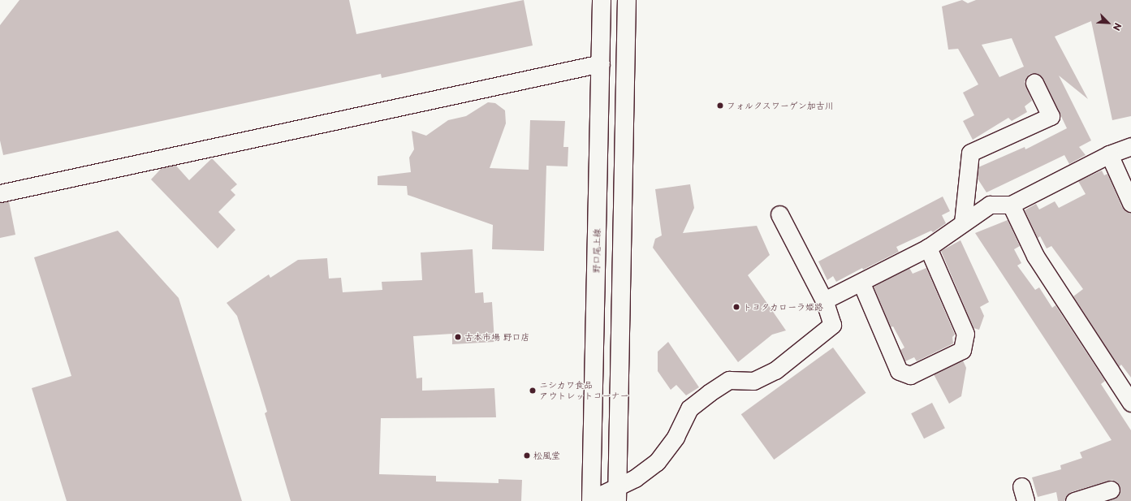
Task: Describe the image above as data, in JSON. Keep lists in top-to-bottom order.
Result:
{
  "streets": {
    "main road": ["野口尾上線"]
  },
  "places": [
    "フォルクスワーゲン加古川",
    "トヨタカローラ姫路",
    "古本市場 野口店",
    "ニシカワ食品 アウトレットコーナー",
    "松風堂"
  ],
  "north": "bottom right"
}
